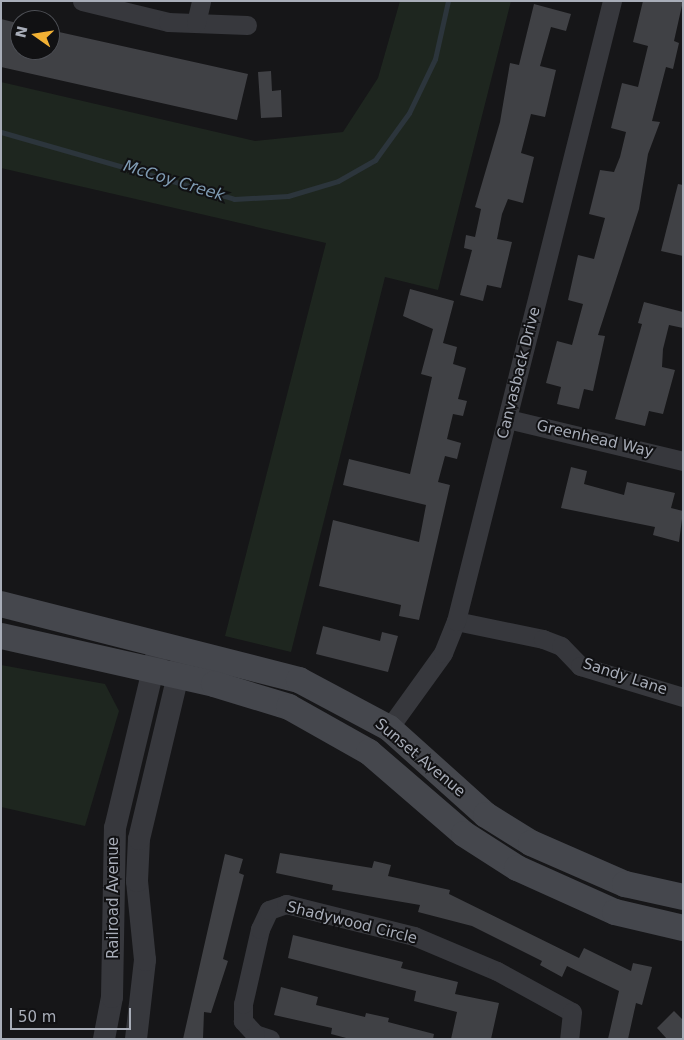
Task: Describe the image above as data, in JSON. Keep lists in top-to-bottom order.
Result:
{
  "streets": {
    "main road": ["Sunset Avenue"],
    "street": [
      "Canvasback Drive",
      "Greenhead Way",
      "Sandy Lane",
      "Railroad Avenue",
      "Shadywood Circle"
    ]
  },
  "crossings": [
    ["Canvasback Drive", "Greenhead Way"],
    ["Canvasback Drive", "Sandy Lane"],
    ["Canvasback Drive", "Sunset Avenue"],
    ["Sunset Avenue", "Railroad Avenue"]
  ],
  "water": ["McCoy Creek"],
  "scale_bar": "50 m",
  "north": "left"
}
